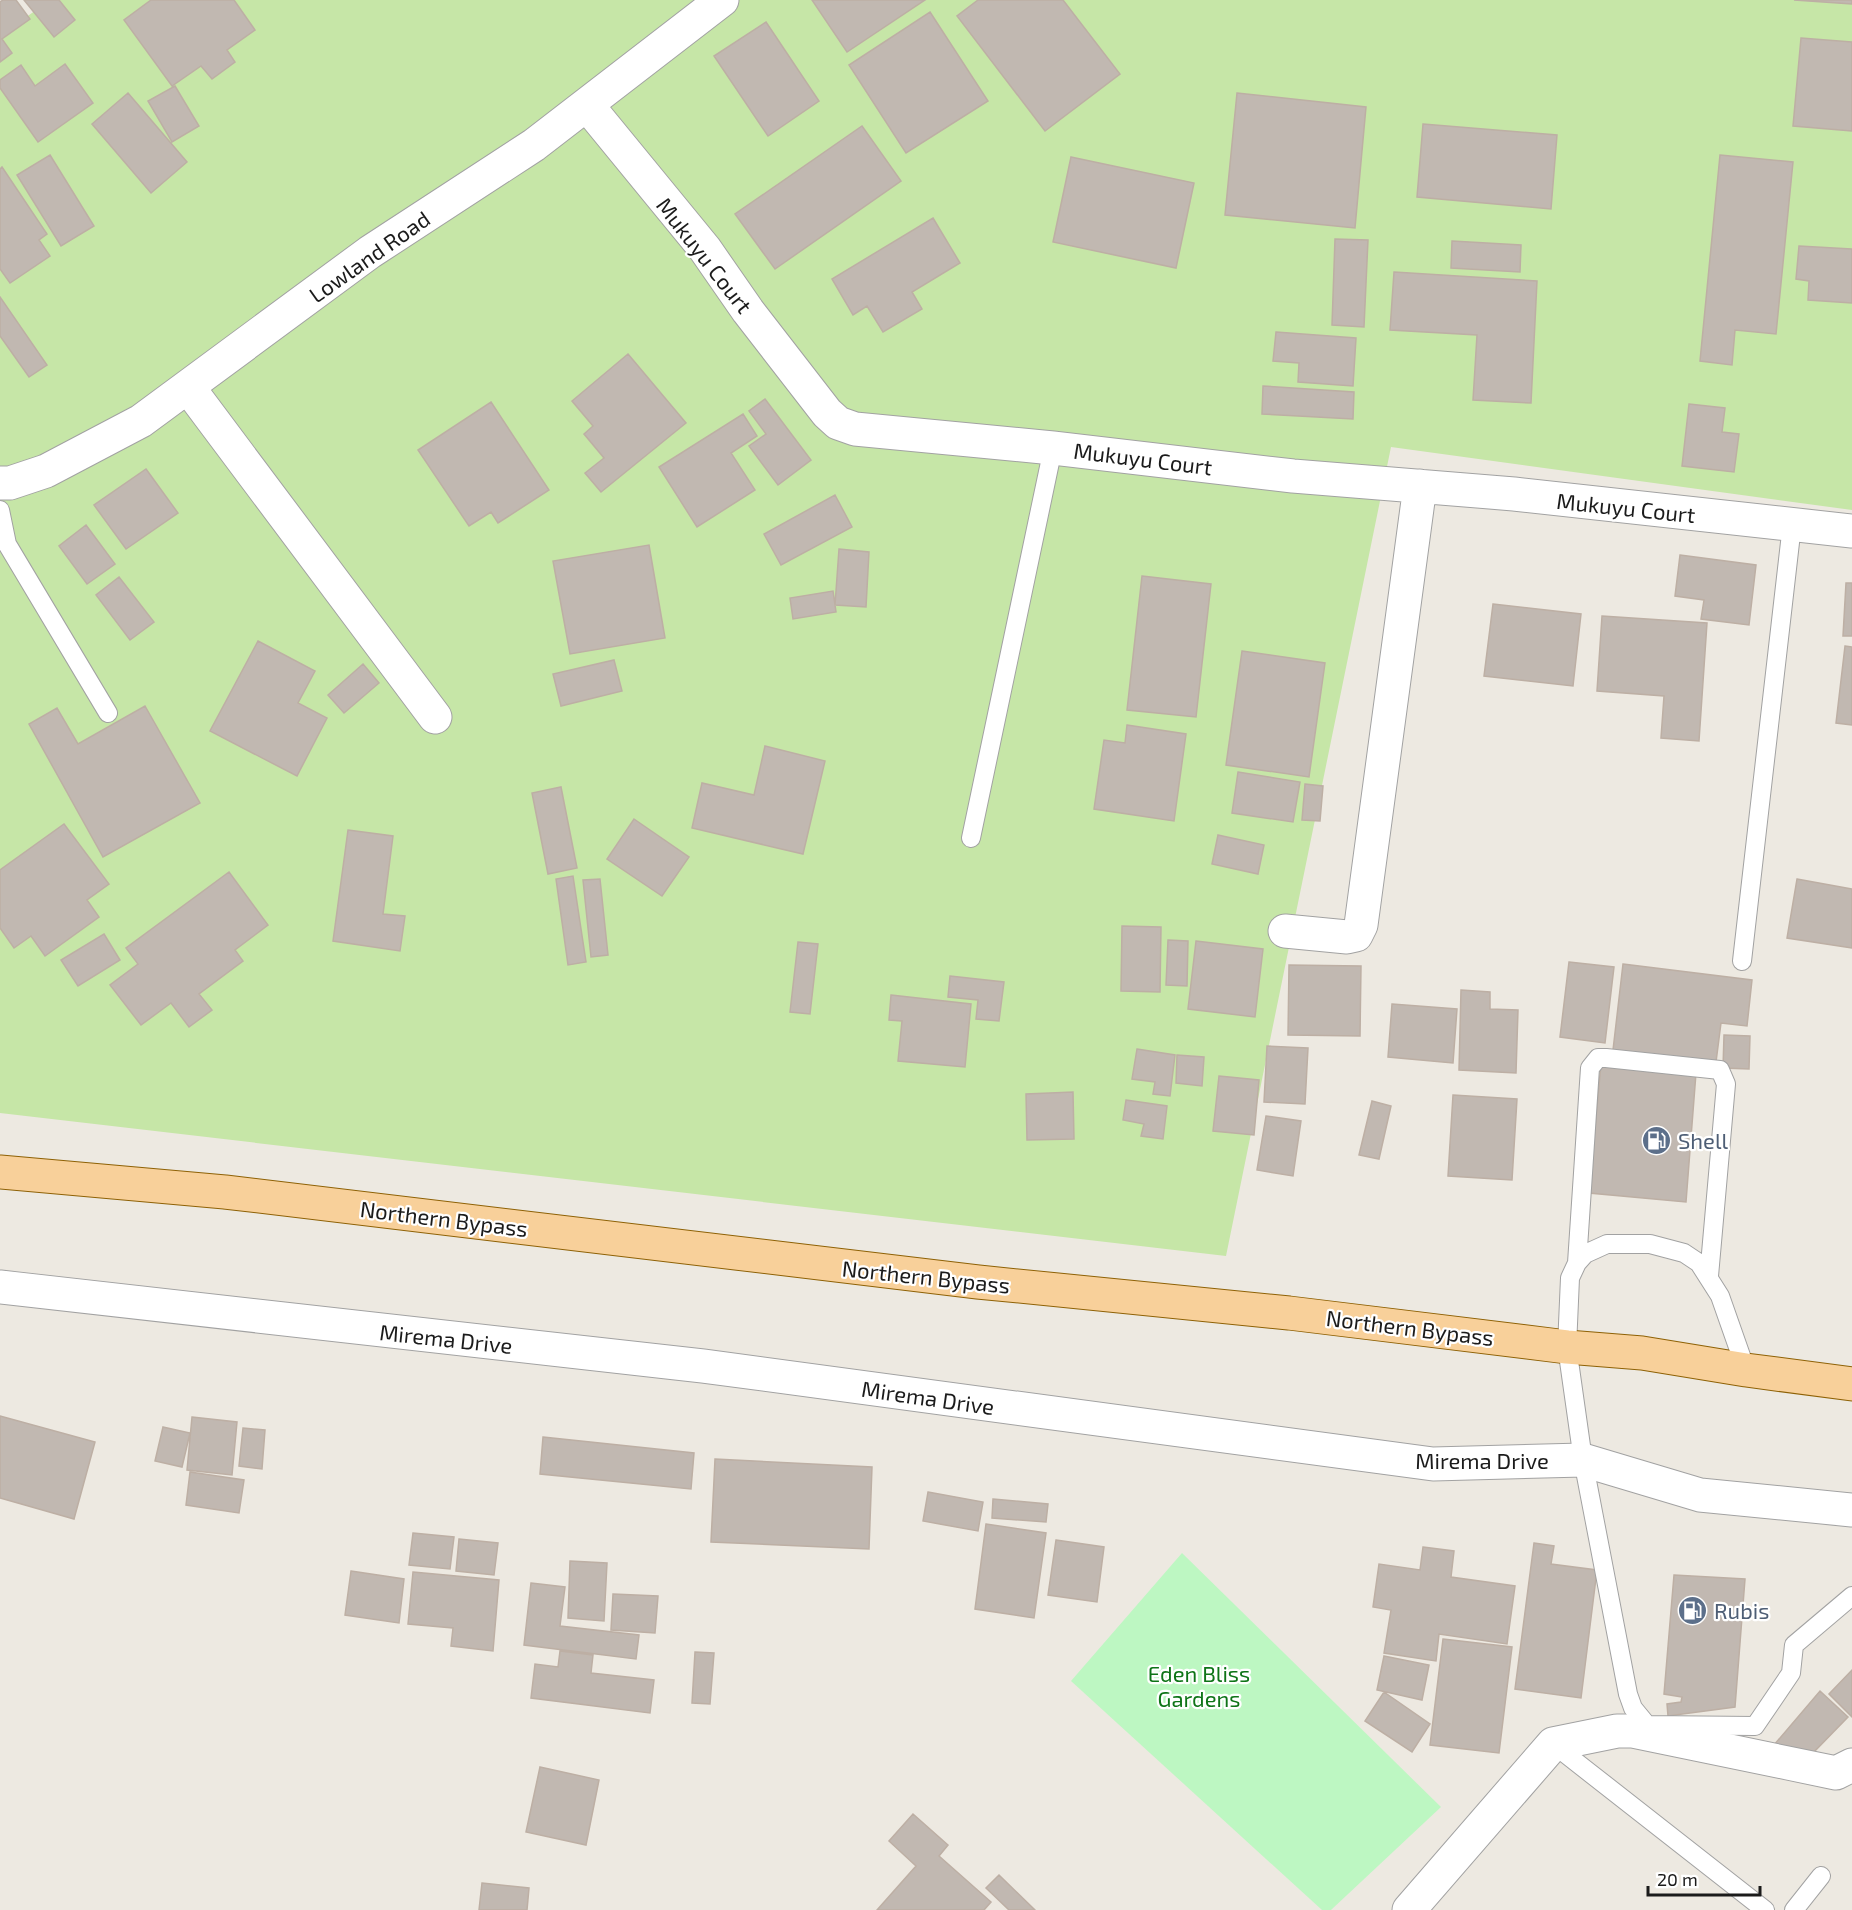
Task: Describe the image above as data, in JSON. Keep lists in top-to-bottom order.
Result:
{
  "streets": {
    "main road": ["Northern Bypass"],
    "street": ["Mukuyu Court", "Lowland Road", "Mirema Drive"]
  },
  "crossings": [
    ["Mukuyu Court", "Lowland Road"]
  ],
  "parks": ["Eden Bliss Gardens"],
  "places": {
    "fuel station": ["Shell", "Rubis"]
  },
  "scale_bar": "20 m"
}
